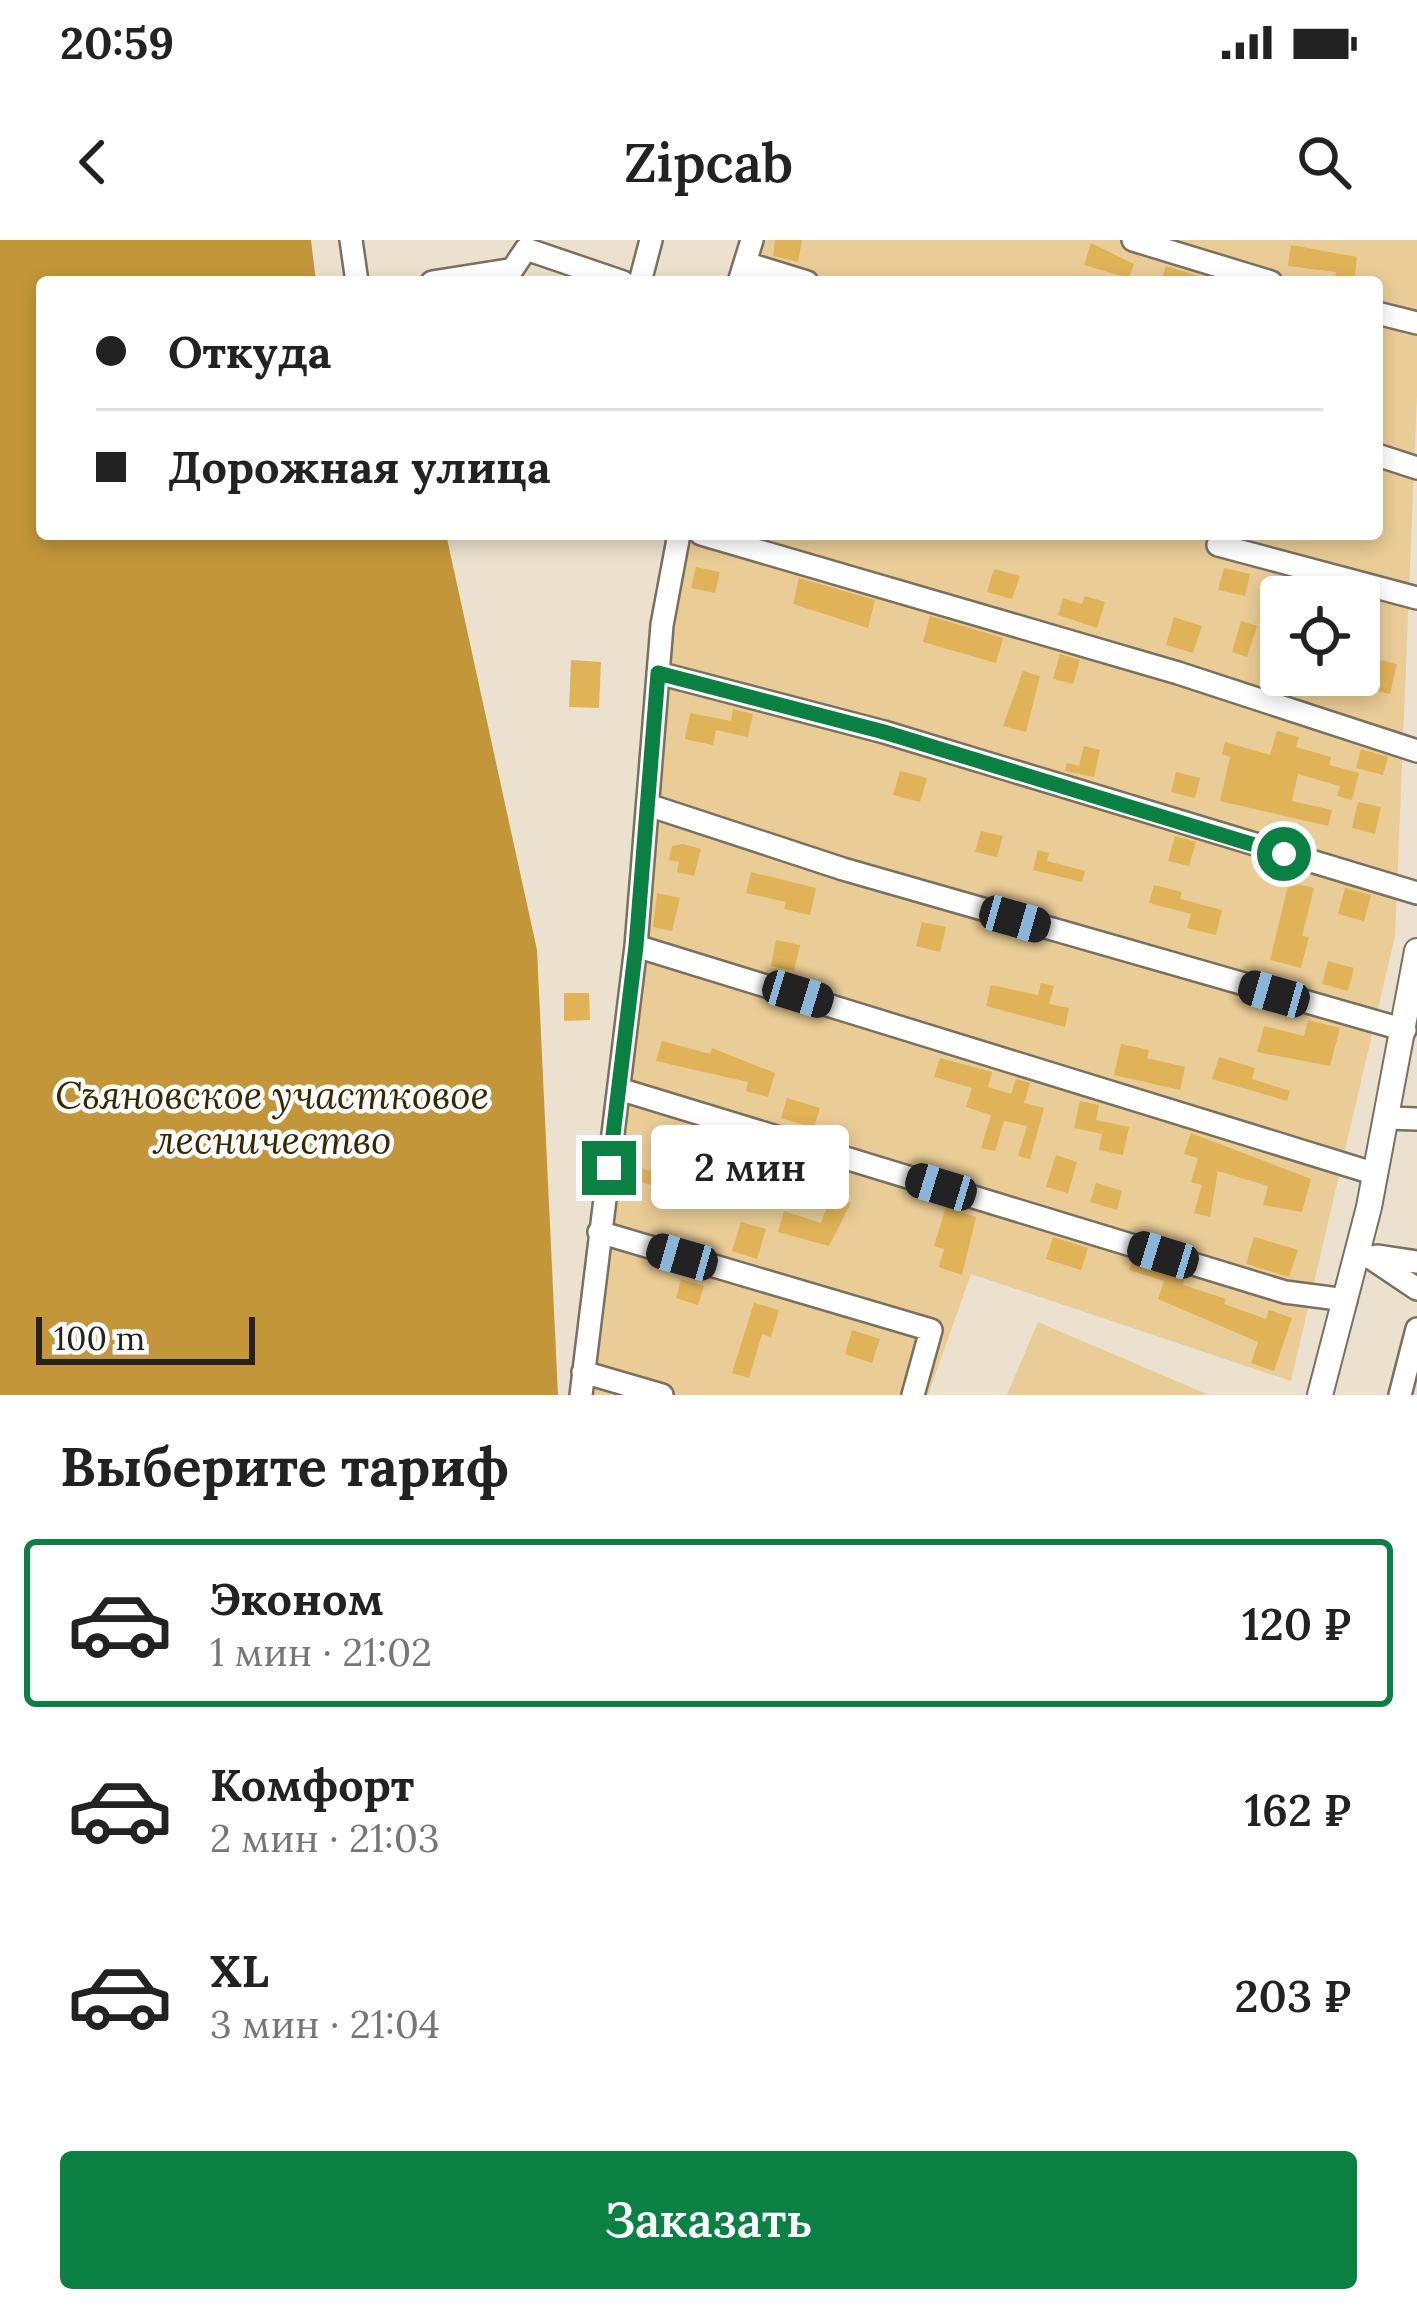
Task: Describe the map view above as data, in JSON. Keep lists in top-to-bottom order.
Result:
{
  "parks": ["Съяновское участковое лесничество"],
  "scale_bar": "100 m",
  "page": {
    "status": "20:59",
    "header": "Zipcab",
    "banner": ["Откуда", "Дорожная улица"],
    "bubble": "2 мин",
    "scale": "100 m",
    "heading": "Выберите тариф",
    "list": [
      {
        "name": "Эконом",
        "note": "1 мин · 21:02",
        "value": "120 ₽"
      },
      {
        "name": "Комфорт",
        "note": "2 мин · 21:03",
        "value": "162 ₽"
      },
      {
        "name": "XL",
        "note": "3 мин · 21:04",
        "value": "203 ₽"
      }
    ],
    "buttons": "Заказать"
  }
}
